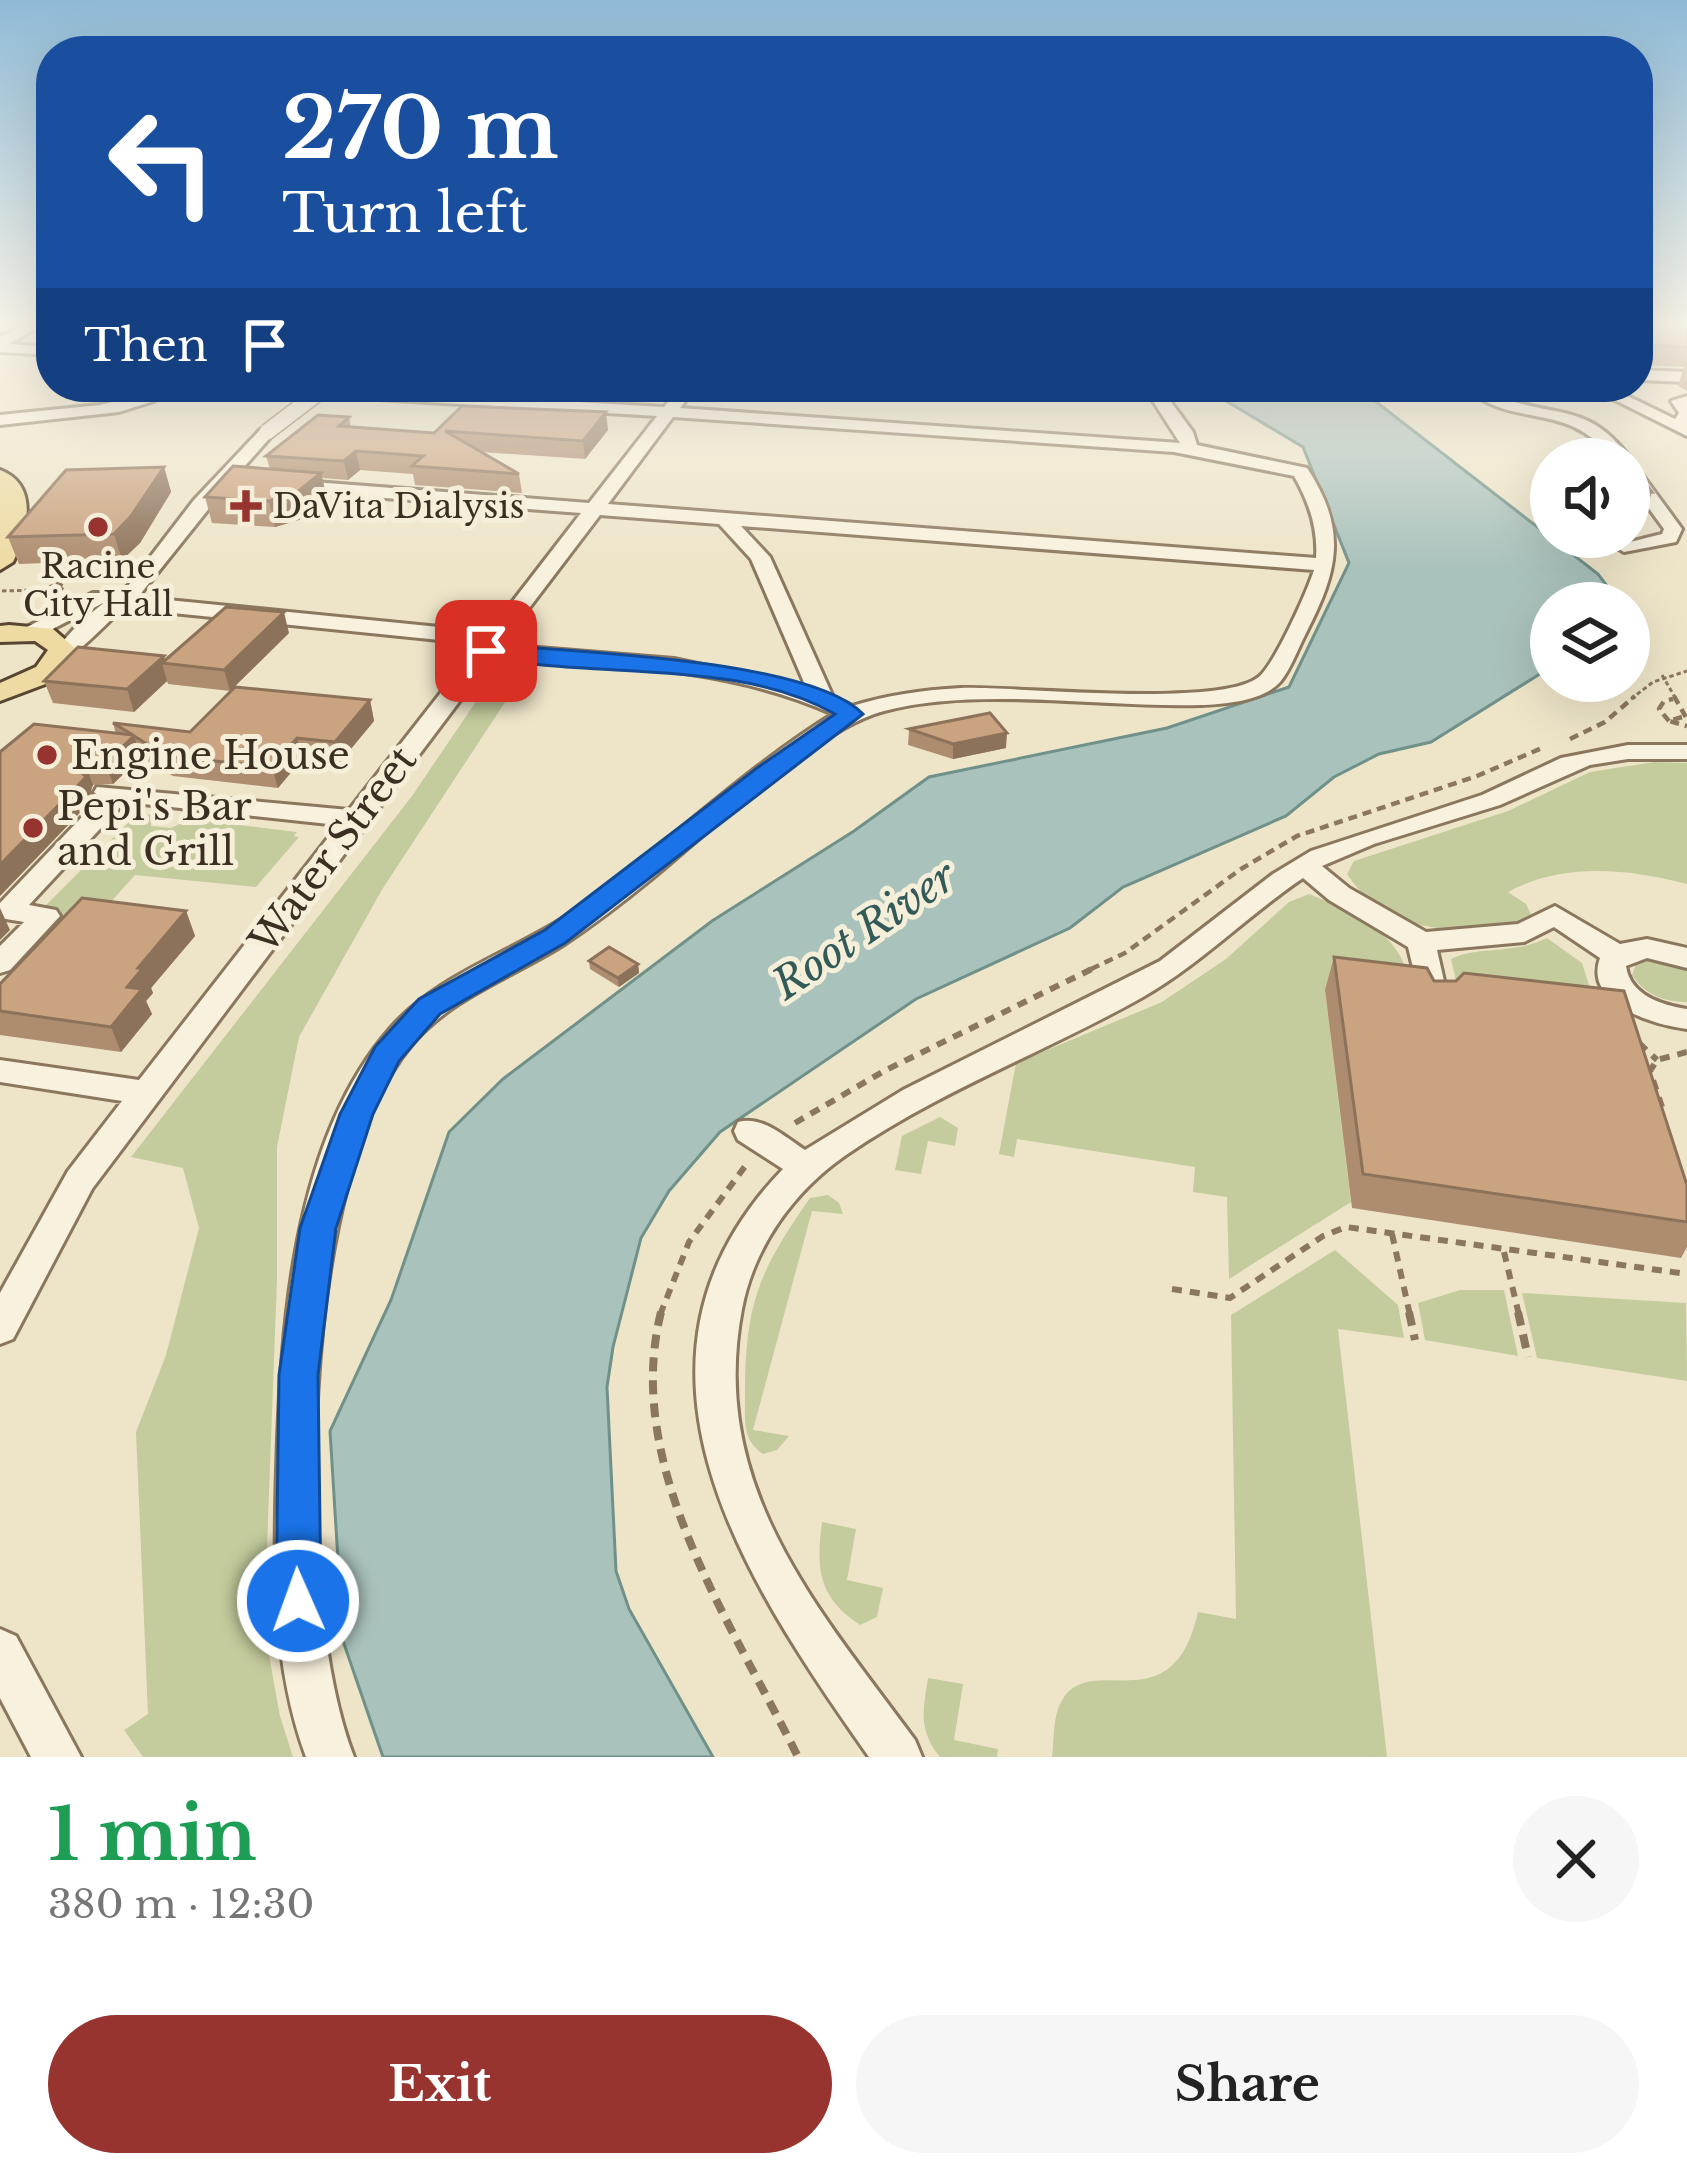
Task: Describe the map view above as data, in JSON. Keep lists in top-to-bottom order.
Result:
{
  "streets": {
    "street": ["Water Street"]
  },
  "water": ["Root River"],
  "places": {
    "health": ["DaVita Dialysis"],
    "other": ["Racine City Hall", "Engine House", "Pepi's Bar and Grill"]
  },
  "page": {
    "turn": ["270 m", "Turn left"],
    "then": "Then",
    "heading": ["1 min", "380 m · 12:30"],
    "buttons": ["Exit", "Share"]
  }
}
